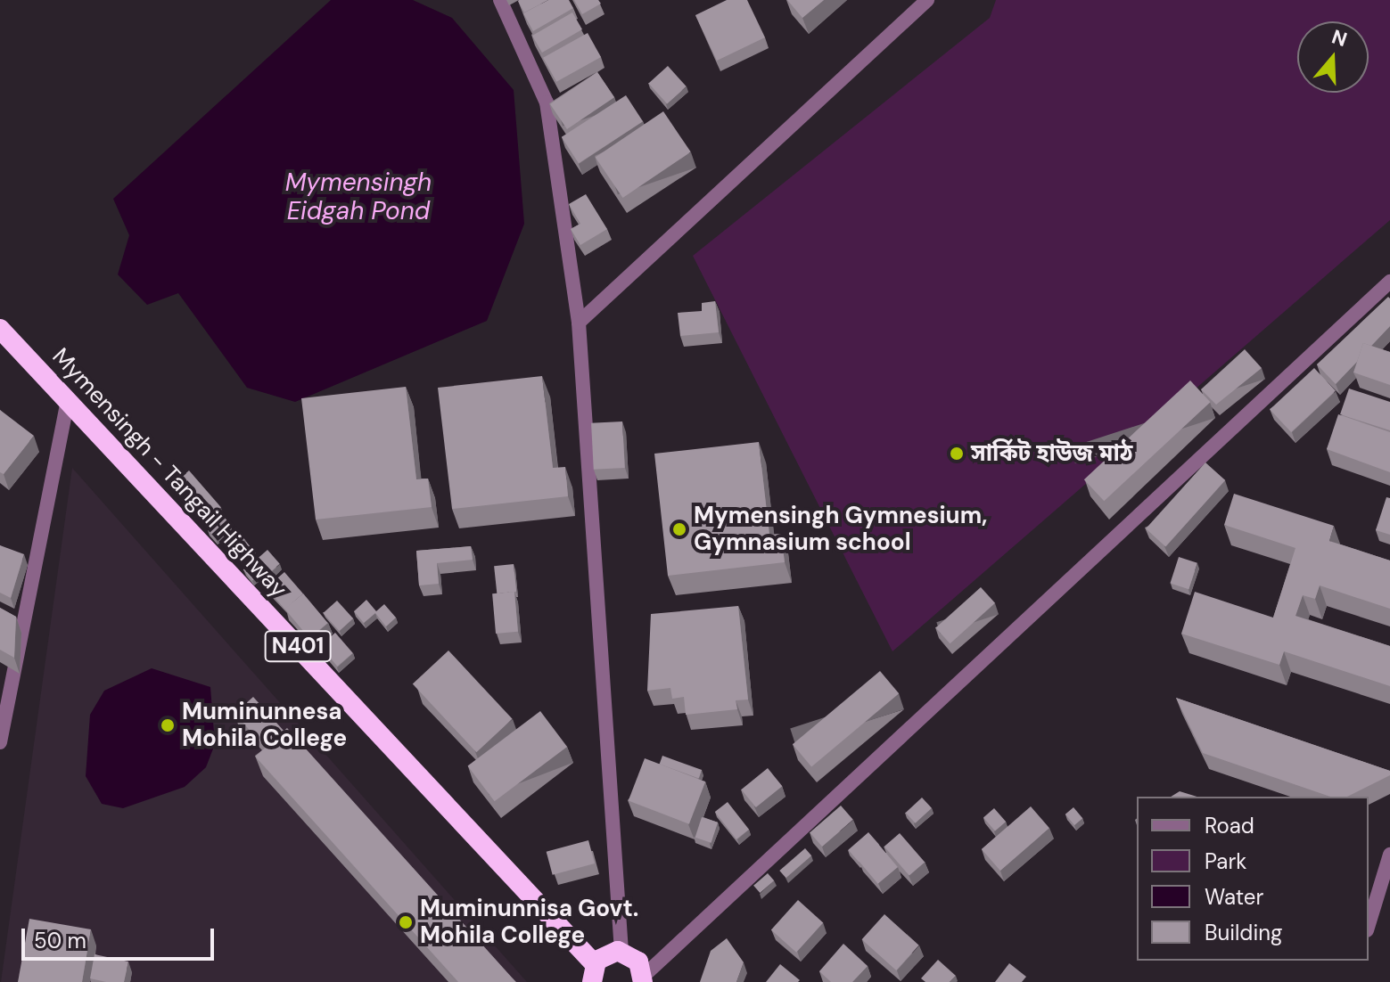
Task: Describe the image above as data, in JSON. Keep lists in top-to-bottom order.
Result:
{
  "streets": {
    "highway": ["Mymensingh - Tangail Highway", "N401"]
  },
  "water": ["Mymensingh Eidgah Pond"],
  "places": [
    "সার্কিট হাউজ মাঠ",
    "Mymensingh Gymnesium, Gymnasium school",
    "Muminunnesa Mohila College",
    "Muminunnisa Govt. Mohila College"
  ],
  "legend": [
    "Road",
    "Park",
    "Water",
    "Building"
  ],
  "scale_bar": "50 m",
  "north": "top"
}
